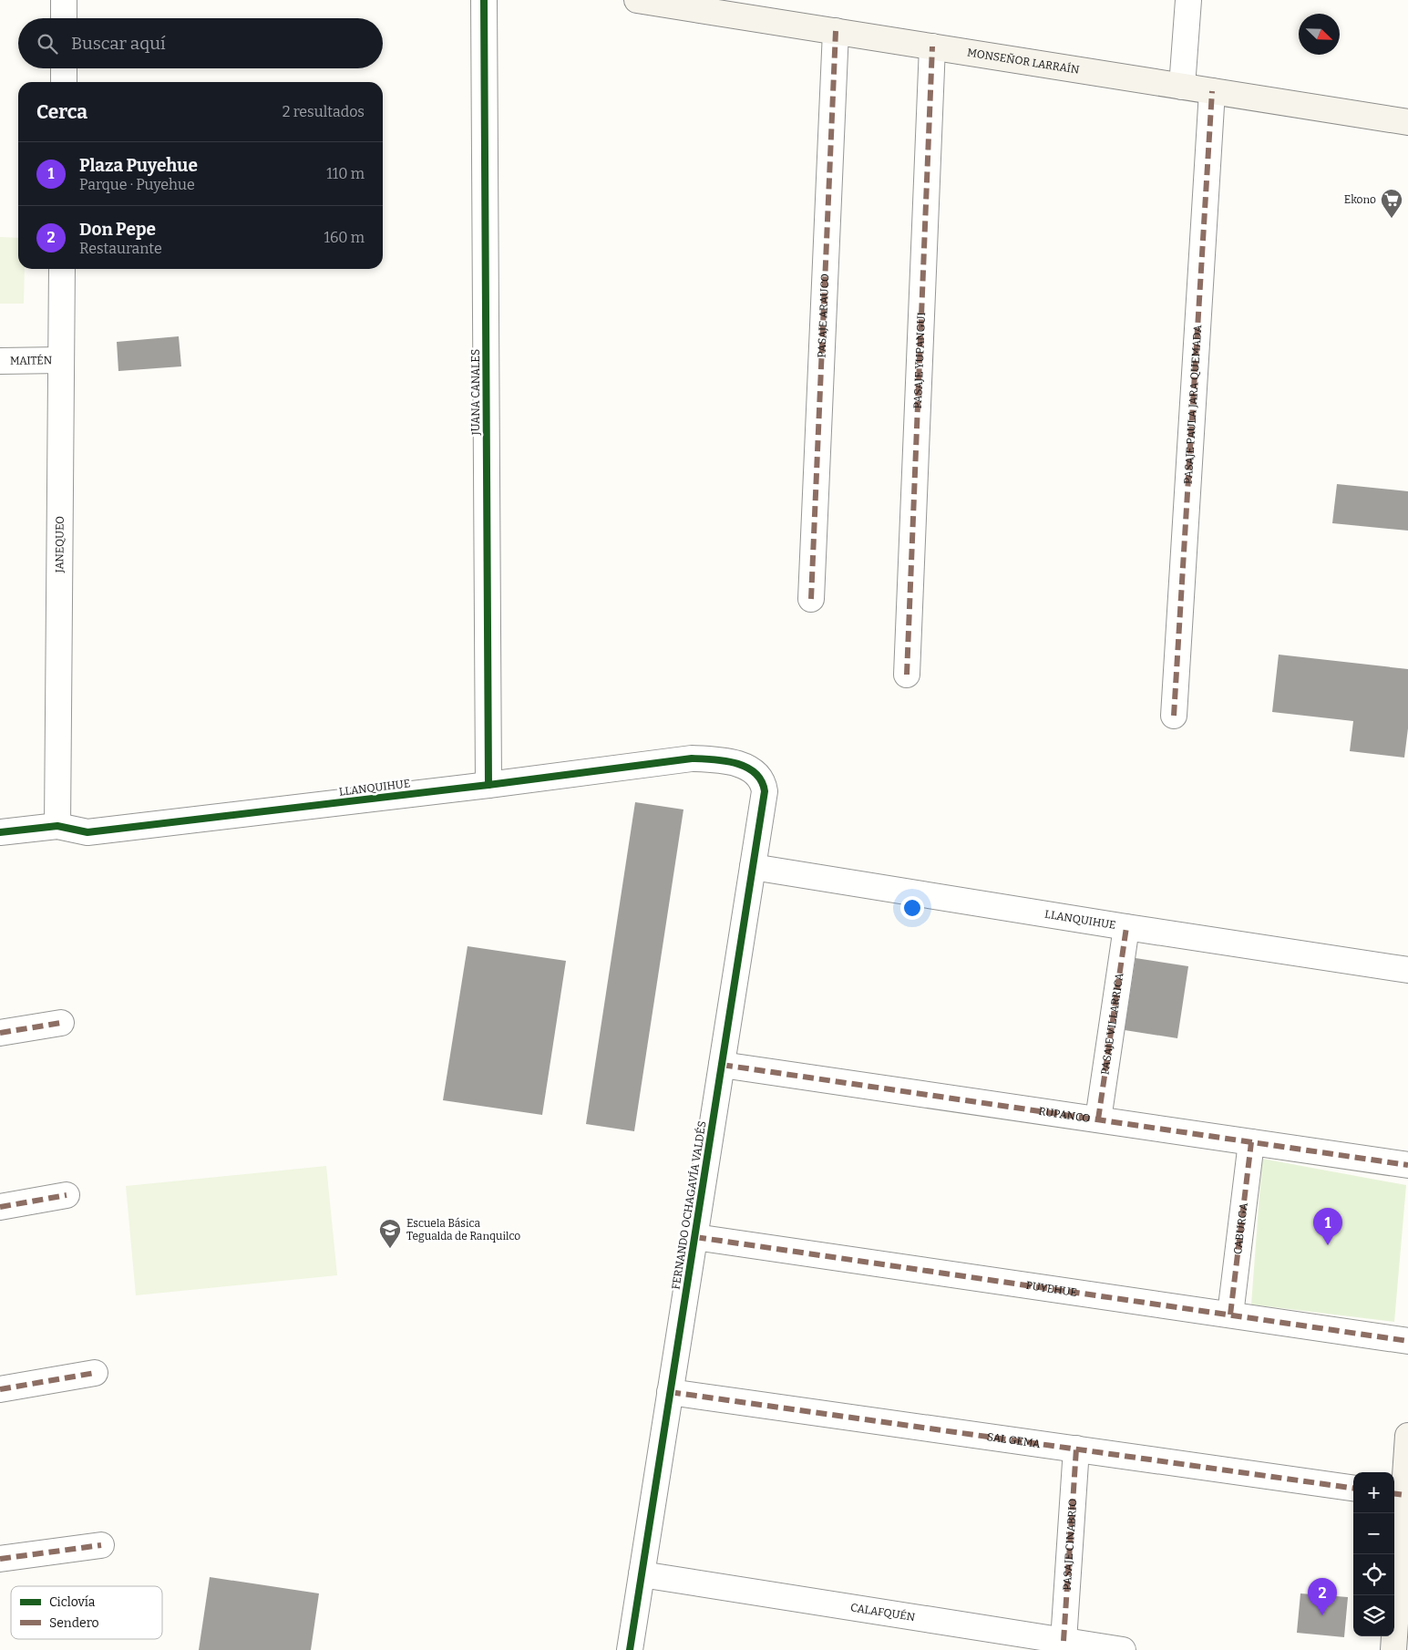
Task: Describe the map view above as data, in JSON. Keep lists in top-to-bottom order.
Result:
{
  "streets": {
    "street": [
      "MONSEÑOR LARRAÍN",
      "PASAJE ARAUCO",
      "MAITÉN",
      "PASAJE YUPANGUI",
      "JUANA CANALES",
      "PASAJE PAULA JARA QUEMADA",
      "JANEQUEO",
      "LLANQUIHUE",
      "PASAJE VILLARRICA",
      "RUPANCO",
      "FERNANDO OCHAGAVÍA VALDÉS",
      "CABURGA",
      "PUYEHUE",
      "SAL GEMA",
      "PASAJE CINABRIO",
      "CALAFQUÉN"
    ]
  },
  "crossings": [
    ["MONSEÑOR LARRAÍN", "PASAJE ARAUCO"],
    ["MONSEÑOR LARRAÍN", "PASAJE YUPANGUI"],
    ["MONSEÑOR LARRAÍN", "PASAJE PAULA JARA QUEMADA"],
    ["MAITÉN", "JANEQUEO"],
    ["JUANA CANALES", "LLANQUIHUE"],
    ["JANEQUEO", "LLANQUIHUE"],
    ["LLANQUIHUE", "PASAJE VILLARRICA"],
    ["LLANQUIHUE", "FERNANDO OCHAGAVÍA VALDÉS"],
    ["PASAJE VILLARRICA", "RUPANCO"],
    ["RUPANCO", "FERNANDO OCHAGAVÍA VALDÉS"],
    ["RUPANCO", "CABURGA"],
    ["FERNANDO OCHAGAVÍA VALDÉS", "PUYEHUE"],
    ["FERNANDO OCHAGAVÍA VALDÉS", "SAL GEMA"],
    ["FERNANDO OCHAGAVÍA VALDÉS", "CALAFQUÉN"],
    ["CABURGA", "PUYEHUE"],
    ["SAL GEMA", "PASAJE CINABRIO"],
    ["PASAJE CINABRIO", "CALAFQUÉN"]
  ],
  "places": {
    "supermarket": ["Ekono"],
    "school or university": ["Escuela Básica Tegualda de Ranquilco"]
  },
  "legend": ["Ciclovía", "Sendero"],
  "north": "bottom right",
  "page": {
    "search": "Buscar aquí",
    "heading": ["Cerca", "2 resultados"],
    "list": [
      {
        "mark": "1",
        "name": "Plaza Puyehue",
        "note": "Parque · Puyehue",
        "value": "110 m"
      },
      {
        "mark": "2",
        "name": "Don Pepe",
        "note": "Restaurante",
        "value": "160 m"
      }
    ],
    "pins": ["1", "2"],
    "map_buttons": ["+", "−"]
  }
}
